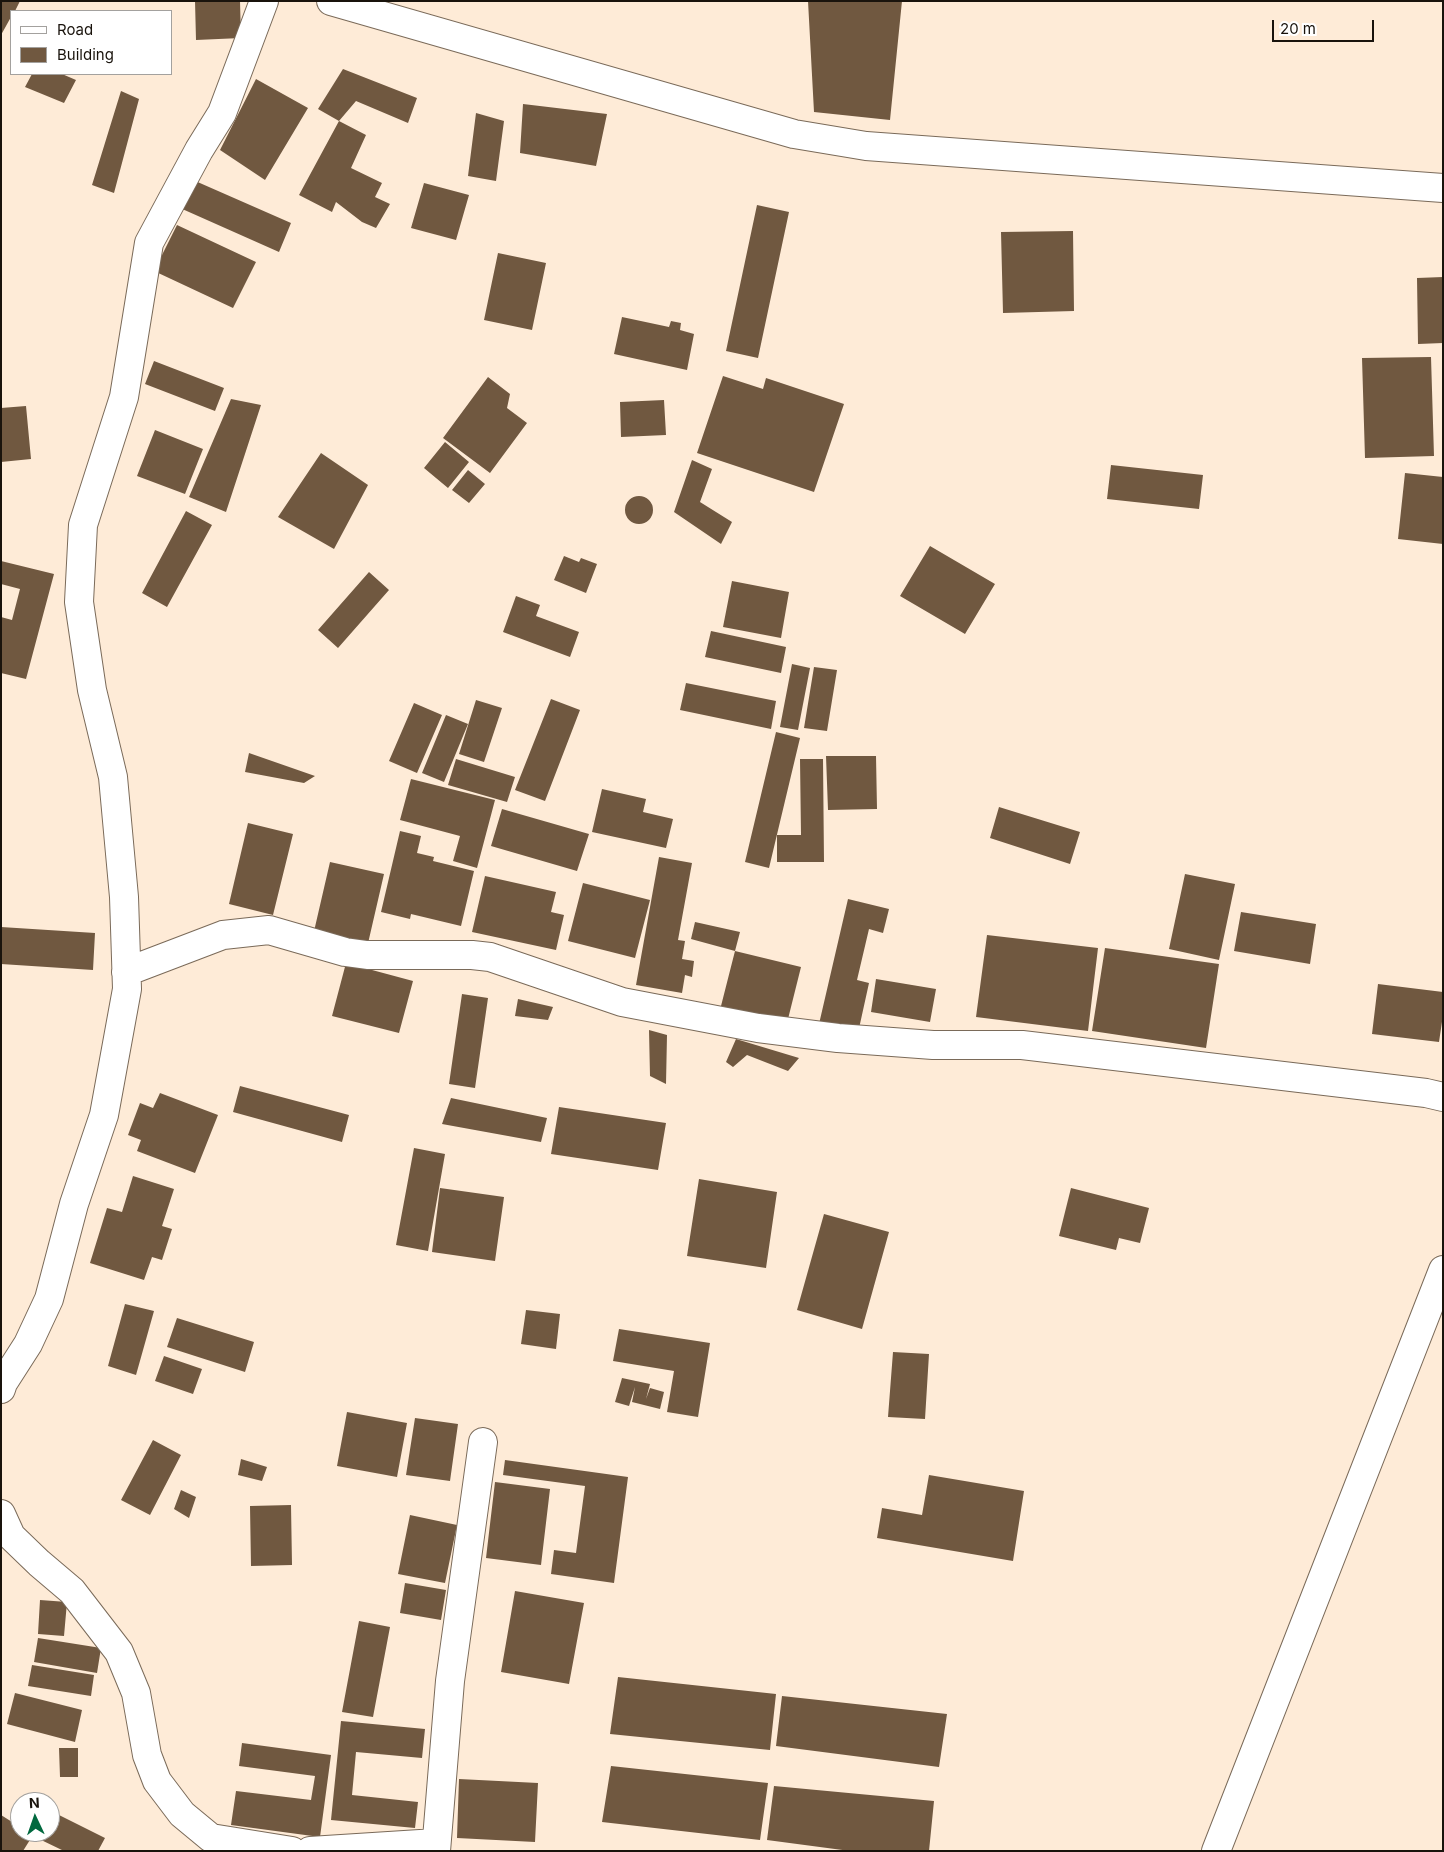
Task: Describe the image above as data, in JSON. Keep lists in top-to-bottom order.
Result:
{
  "legend": ["Road", "Building"],
  "scale_bar": "20 m",
  "north": "top"
}
